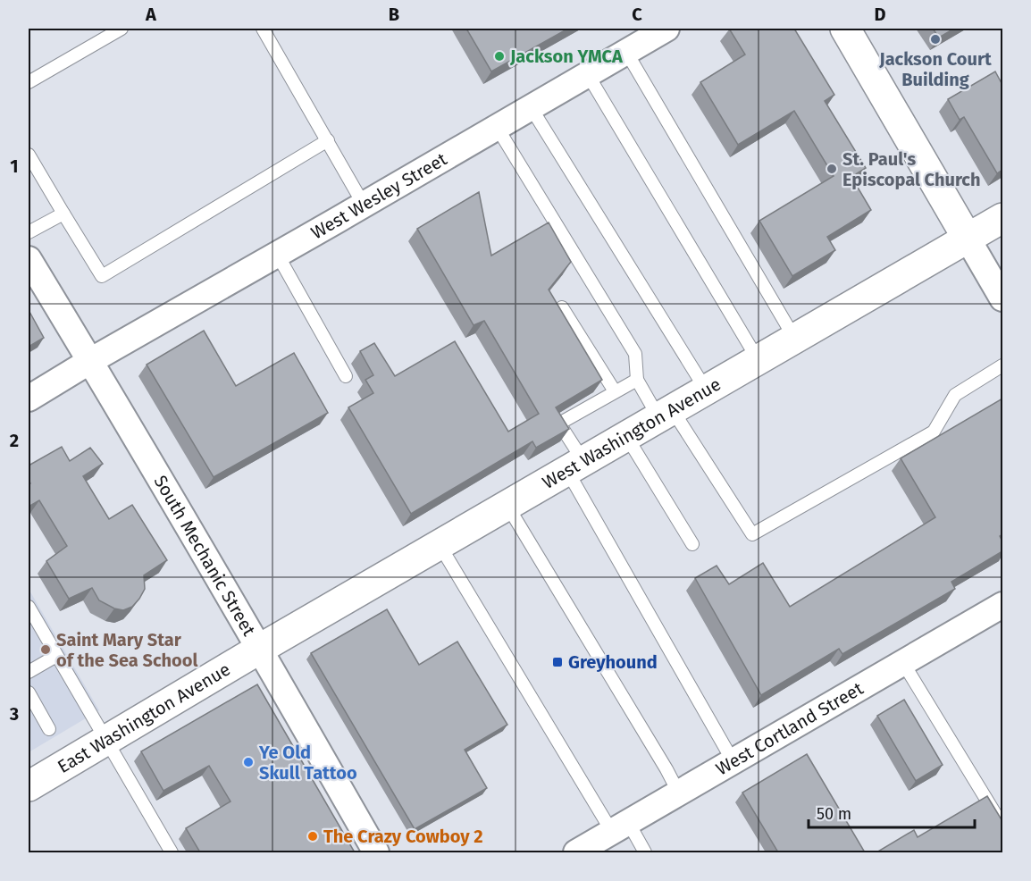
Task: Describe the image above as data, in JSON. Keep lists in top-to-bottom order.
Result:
{
  "streets": {
    "main road": ["West Washington Avenue", "East Washington Avenue"],
    "street": ["West Wesley Street", "South Mechanic Street", "West Cortland Street"]
  },
  "crossings": [
    ["West Wesley Street", "South Mechanic Street"],
    ["West Washington Avenue", "South Mechanic Street"],
    ["West Washington Avenue", "East Washington Avenue"],
    ["South Mechanic Street", "East Washington Avenue"]
  ],
  "places": {
    "other": [
      "Jackson Court Building",
      "Jackson YMCA",
      "St. Paul's Episcopal Church",
      "Saint Mary Star of the Sea School",
      "Ye Old Skull Tattoo",
      "The Crazy Cowboy 2"
    ],
    "transit": ["Greyhound"]
  },
  "scale_bar": "50 m",
  "grid": {
    "columns": [
      "A",
      "B",
      "C",
      "D"
    ],
    "rows": ["1", "2", "3"]
  }
}
